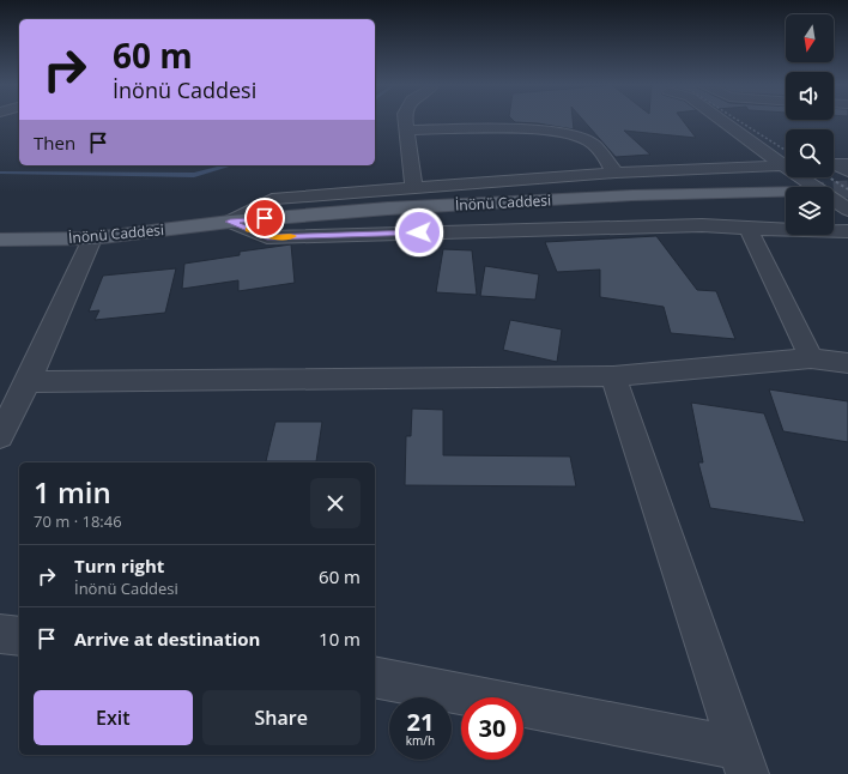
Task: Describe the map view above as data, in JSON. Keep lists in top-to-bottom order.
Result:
{
  "streets": {
    "main road": ["İnönü Caddesi"]
  },
  "north": "bottom",
  "page": {
    "turn": ["60 m", "İnönü Caddesi"],
    "then": "Then",
    "heading": ["1 min", "70 m · 18:46"],
    "list": [
      {
        "name": "Turn right",
        "note": "İnönü Caddesi",
        "value": "60 m"
      },
      {
        "name": "Arrive at destination",
        "value": "10 m"
      }
    ],
    "buttons": ["Exit", "Share"],
    "speed": "21 km/h",
    "limit": "30"
  }
}
